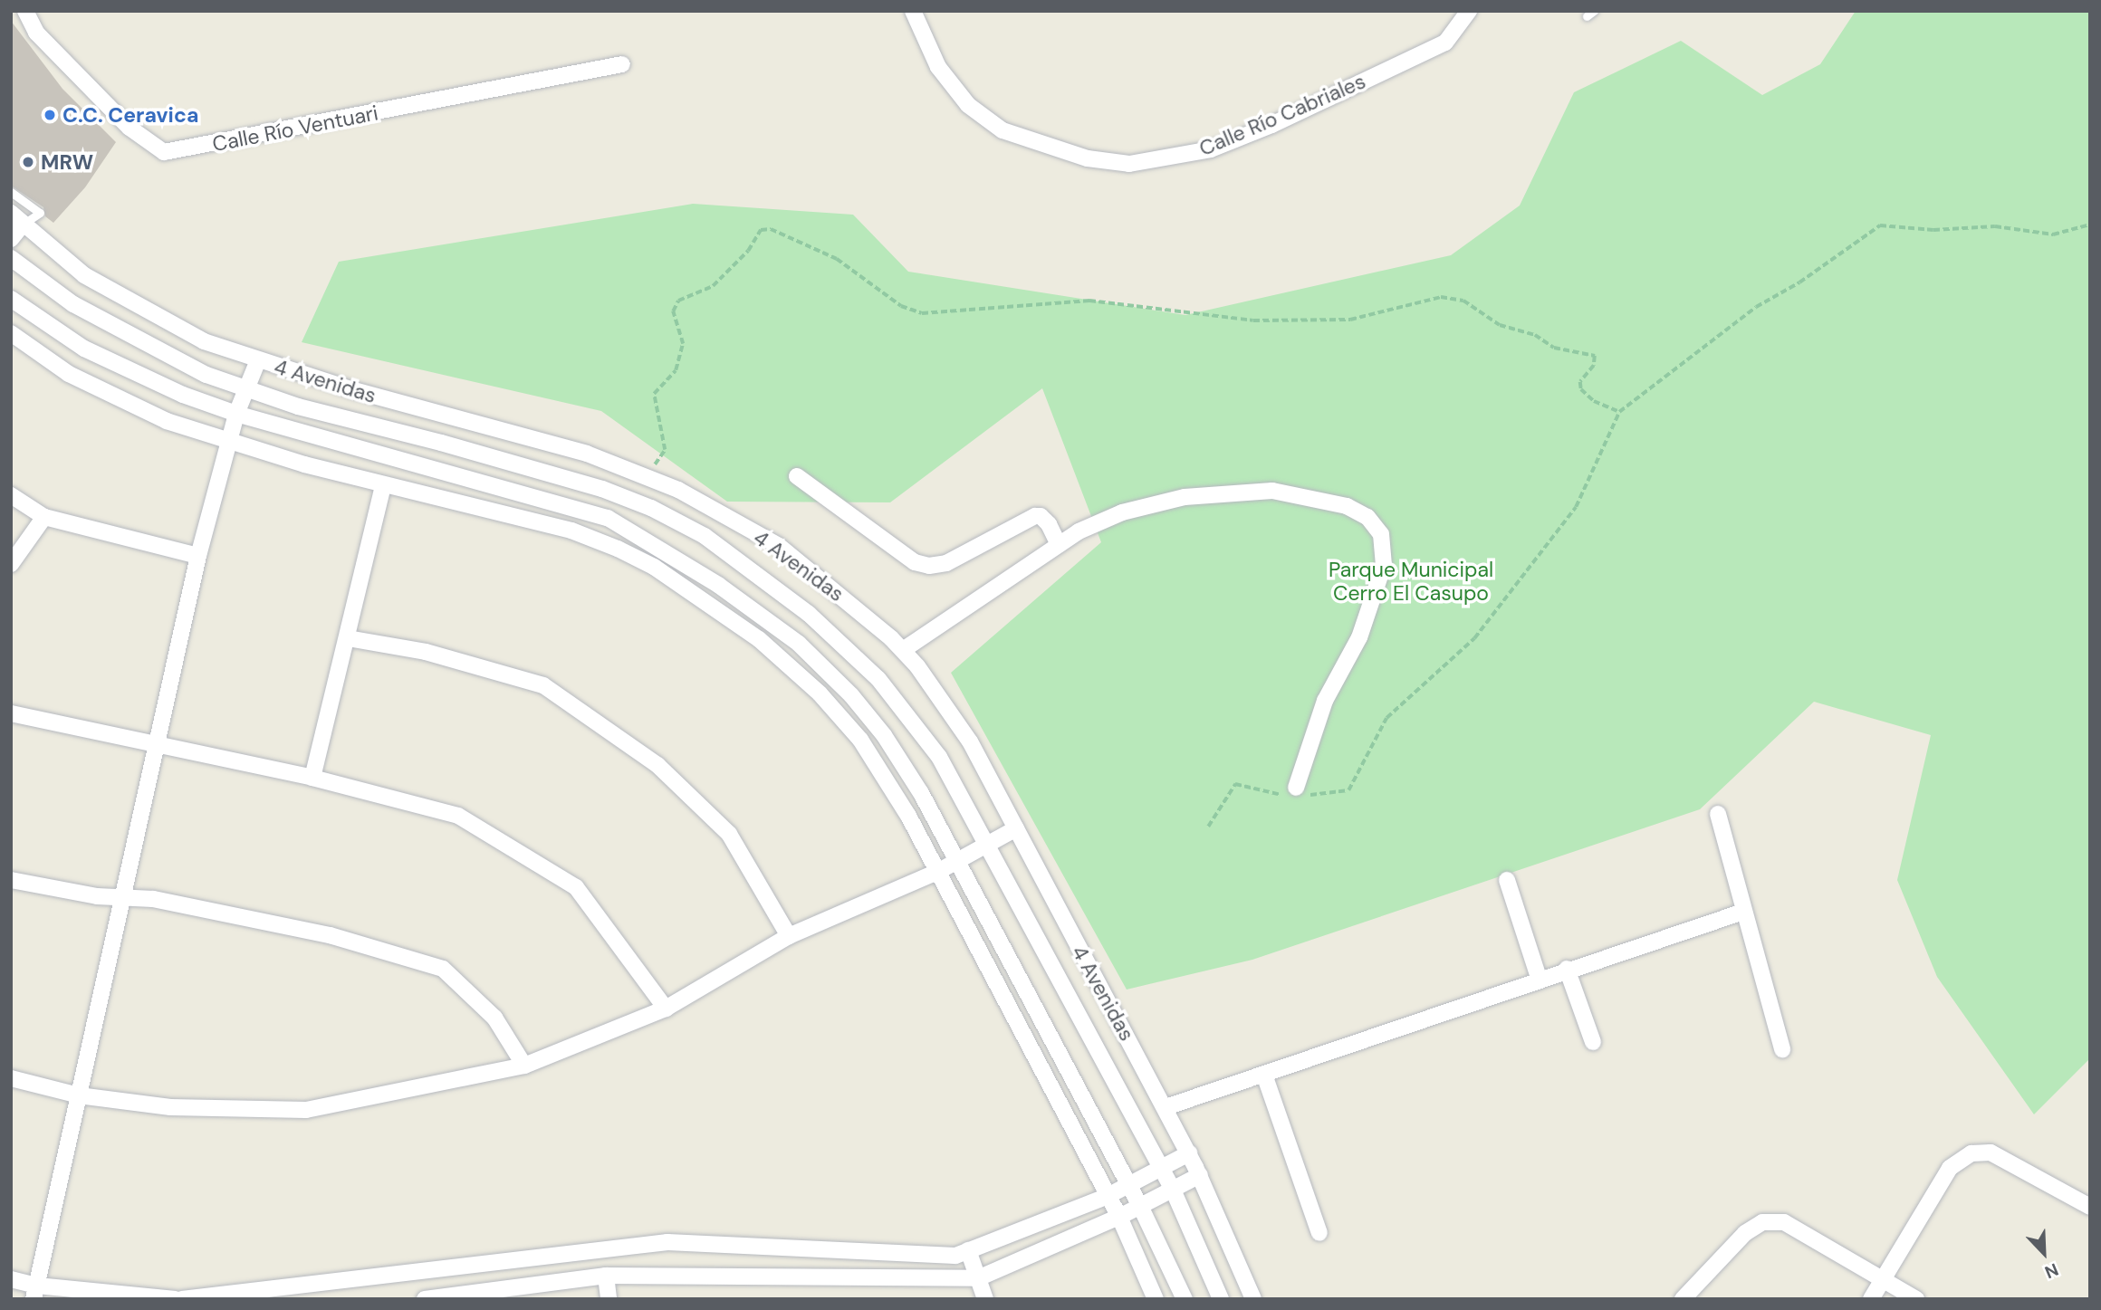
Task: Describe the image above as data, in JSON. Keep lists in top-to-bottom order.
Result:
{
  "streets": {
    "street": ["Calle Río Cabriales", "Calle Río Ventuari", "4 Avenidas"]
  },
  "parks": ["Parque Municipal Cerro El Casupo"],
  "places": ["C.C. Ceravica", "MRW"],
  "north": "bottom right"
}
